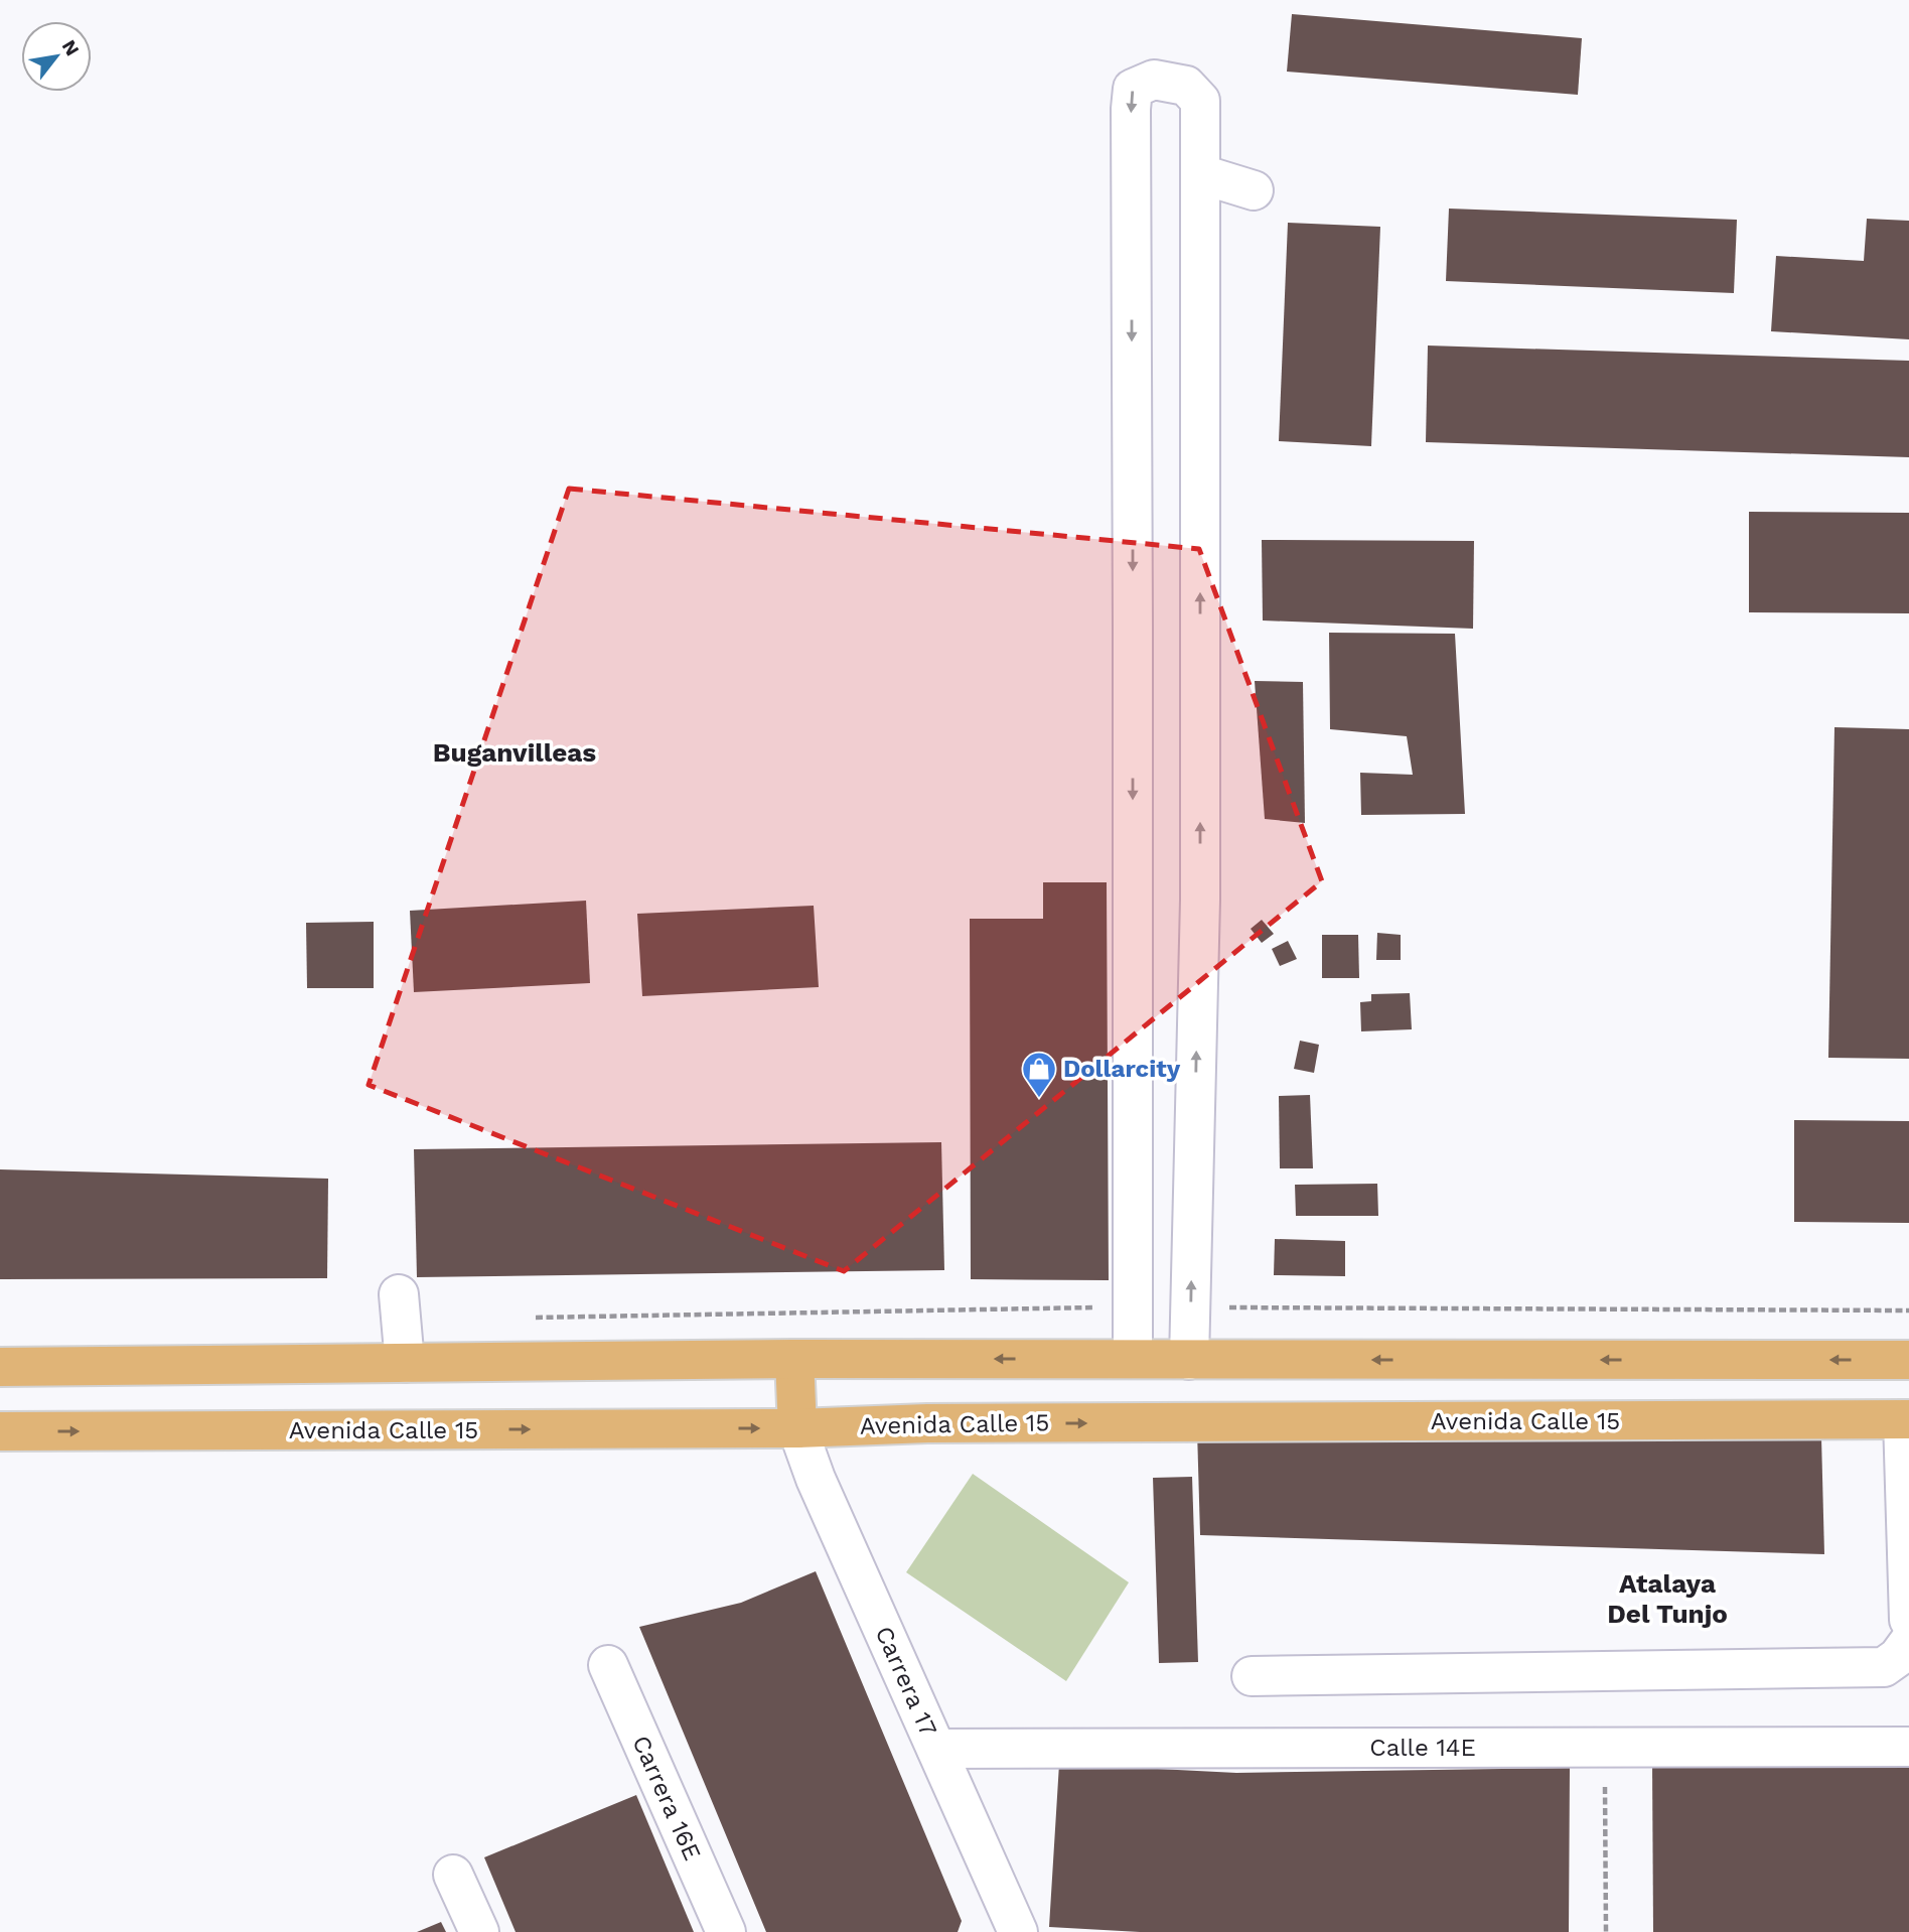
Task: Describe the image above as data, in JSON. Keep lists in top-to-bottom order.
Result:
{
  "streets": {
    "main road": ["Avenida Calle 15"],
    "street": ["Carrera 17", "Calle 14E", "Carrera 16E"]
  },
  "crossings": [
    ["Avenida Calle 15", "Carrera 17"],
    ["Carrera 17", "Calle 14E"]
  ],
  "districts": ["Buganvilleas", "Atalaya Del Tunjo"],
  "places": {
    "shop": ["Dollarcity"]
  },
  "north": "top right"
}
